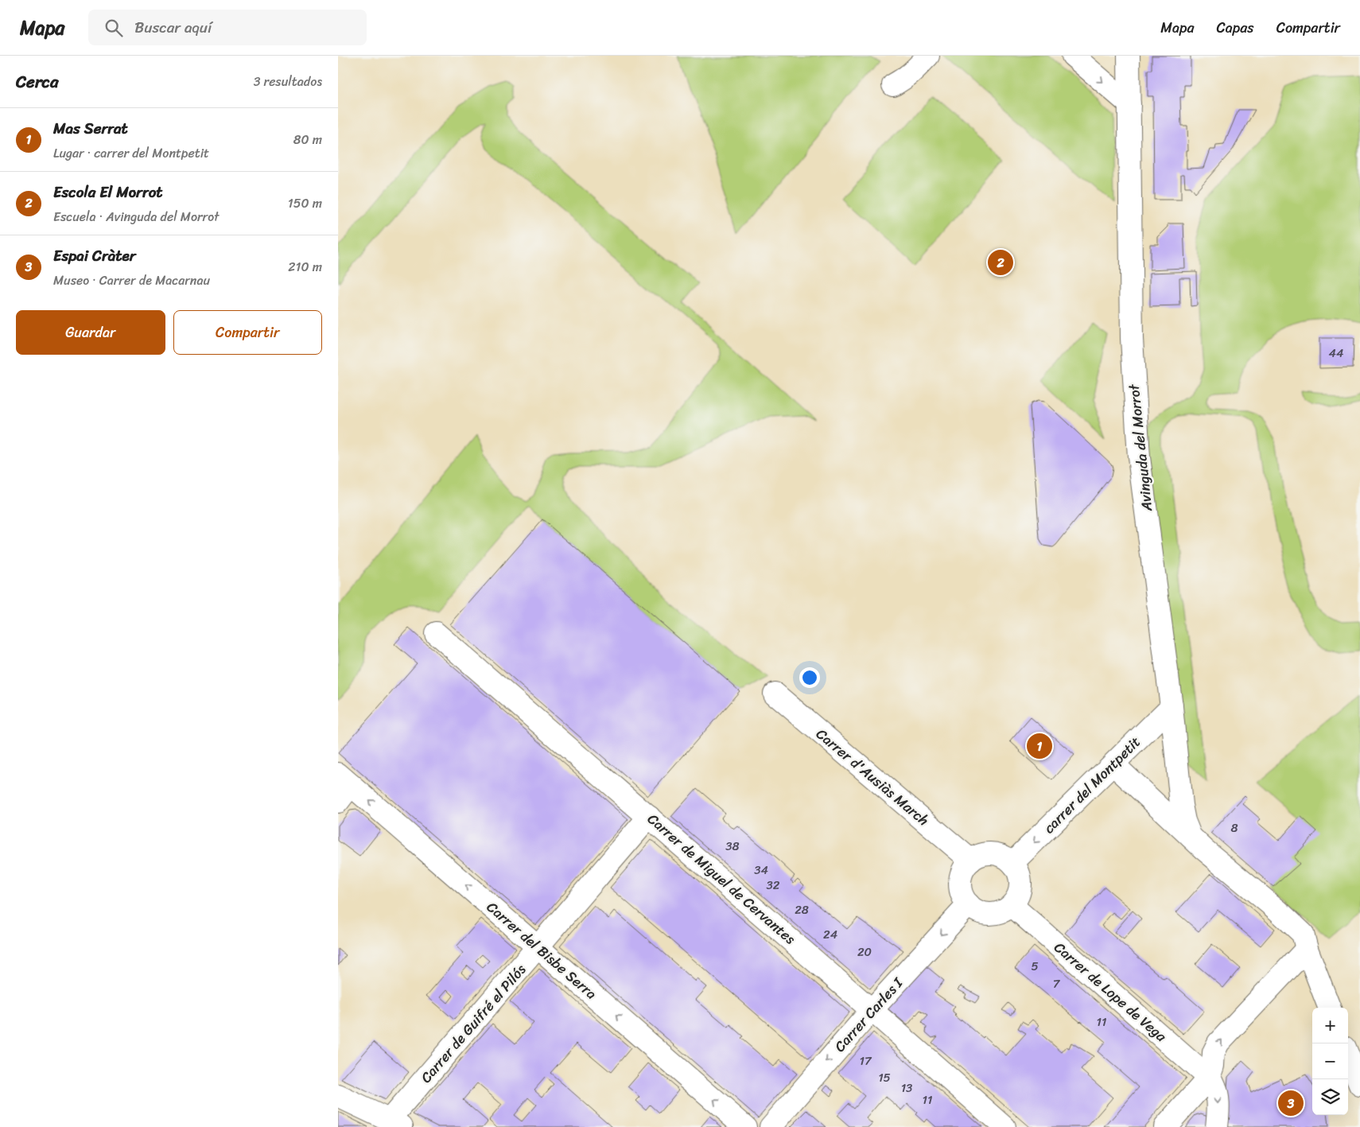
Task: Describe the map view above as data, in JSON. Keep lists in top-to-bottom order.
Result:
{
  "streets": {
    "street": [
      "Avinguda del Morrot",
      "Carrer d'Ausiàs March",
      "carrer del Montpetit",
      "Carrer de Miguel de Cervantes",
      "Carrer del Bisbe Serra",
      "Carrer de Lope de Vega",
      "Carrer Carles I",
      "Carrer de Guifré el Pilós"
    ]
  },
  "crossings": [
    ["Avinguda del Morrot", "carrer del Montpetit"],
    ["Carrer d'Ausiàs March", "carrer del Montpetit"],
    ["Carrer d'Ausiàs March", "Carrer de Lope de Vega"],
    ["Carrer d'Ausiàs March", "Carrer Carles I"],
    ["carrer del Montpetit", "Carrer de Lope de Vega"],
    ["carrer del Montpetit", "Carrer Carles I"],
    ["Carrer de Miguel de Cervantes", "Carrer Carles I"],
    ["Carrer de Miguel de Cervantes", "Carrer de Guifré el Pilós"],
    ["Carrer del Bisbe Serra", "Carrer de Guifré el Pilós"],
    ["Carrer de Lope de Vega", "Carrer Carles I"]
  ],
  "one_way": ["carrer del Montpetit", "Carrer del Bisbe Serra", "Carrer Carles I"],
  "house_numbers": [
    "44",
    "8",
    "38",
    "34",
    "32",
    "28",
    "24",
    "20",
    "5",
    "7",
    "11",
    "17",
    "15",
    "13",
    "11"
  ],
  "page": {
    "header": "Mapa",
    "search": "Buscar aquí",
    "nav": ["Mapa", "Capas", "Compartir"],
    "heading": ["Cerca", "3 resultados"],
    "list": [
      {
        "mark": "1",
        "name": "Mas Serrat",
        "note": "Lugar · carrer del Montpetit",
        "value": "80 m"
      },
      {
        "mark": "2",
        "name": "Escola El Morrot",
        "note": "Escuela · Avinguda del Morrot",
        "value": "150 m"
      },
      {
        "mark": "3",
        "name": "Espai Cràter",
        "note": "Museo · Carrer de Macarnau",
        "value": "210 m"
      }
    ],
    "pins": ["2", "1", "3"],
    "buttons": ["Guardar", "Compartir"],
    "map_buttons": ["+", "−"]
  }
}
